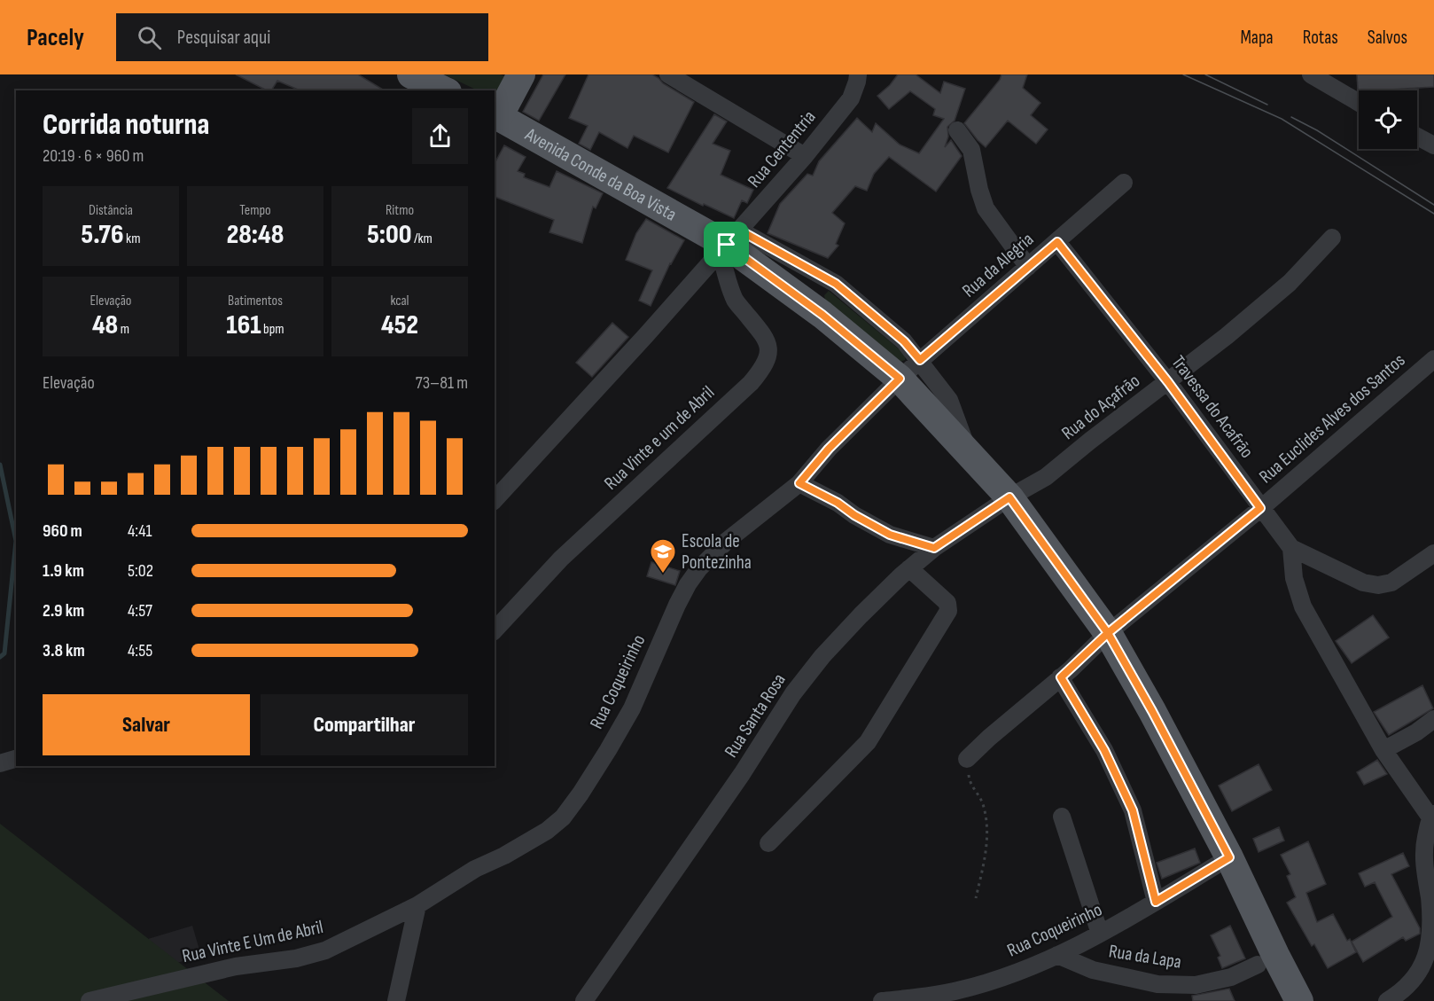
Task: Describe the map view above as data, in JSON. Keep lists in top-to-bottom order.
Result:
{
  "streets": {
    "main road": ["Avenida Conde da Boa Vista"],
    "street": [
      "Rua Cententria",
      "Rua da Alegria",
      "Rua do Açafrão",
      "Travessa do Acafrão",
      "Rua Euclides Alves dos Santos",
      "Rua Vinte e um de Abril",
      "Rua Coqueirinho",
      "Rua Santa Rosa",
      "Rua Vinte E Um de Abril",
      "Rua da Lapa"
    ]
  },
  "crossings": [
    ["Rua Cententria", "Avenida Conde da Boa Vista"],
    ["Rua Cententria", "Rua Vinte e um de Abril"],
    ["Avenida Conde da Boa Vista", "Rua da Alegria"],
    ["Avenida Conde da Boa Vista", "Rua do Açafrão"],
    ["Avenida Conde da Boa Vista", "Rua Euclides Alves dos Santos"],
    ["Avenida Conde da Boa Vista", "Rua Vinte e um de Abril"],
    ["Avenida Conde da Boa Vista", "Rua Coqueirinho"],
    ["Avenida Conde da Boa Vista", "Rua Santa Rosa"],
    ["Rua da Alegria", "Travessa do Acafrão"],
    ["Rua da Alegria", "Rua Coqueirinho"],
    ["Rua do Açafrão", "Travessa do Acafrão"],
    ["Rua do Açafrão", "Rua Santa Rosa"],
    ["Travessa do Acafrão", "Rua Euclides Alves dos Santos"],
    ["Rua Coqueirinho", "Rua Vinte E Um de Abril"],
    ["Rua Coqueirinho", "Rua da Lapa"]
  ],
  "places": {
    "school or university": ["Escola de Pontezinha"]
  },
  "page": {
    "header": "Pacely",
    "search": "Pesquisar aqui",
    "nav": ["Mapa", "Rotas", "Salvos"],
    "heading": ["Corrida noturna", "20:19 · 6 × 960 m"],
    "stats": [
      ["Distância", "5.76 km"],
      ["Tempo", "28:48"],
      ["Ritmo", "5:00 /km"],
      ["Elevação", "48 m"],
      ["Batimentos", "161 bpm"],
      ["kcal", "452"]
    ],
    "chart": ["Elevação", "73–81 m"],
    "list": [
      {
        "name": "960 m",
        "note": "4:41"
      },
      {
        "name": "1.9 km",
        "note": "5:02"
      },
      {
        "name": "2.9 km",
        "note": "4:57"
      },
      {
        "name": "3.8 km",
        "note": "4:55"
      }
    ],
    "buttons": ["Salvar", "Compartilhar"]
  }
}
